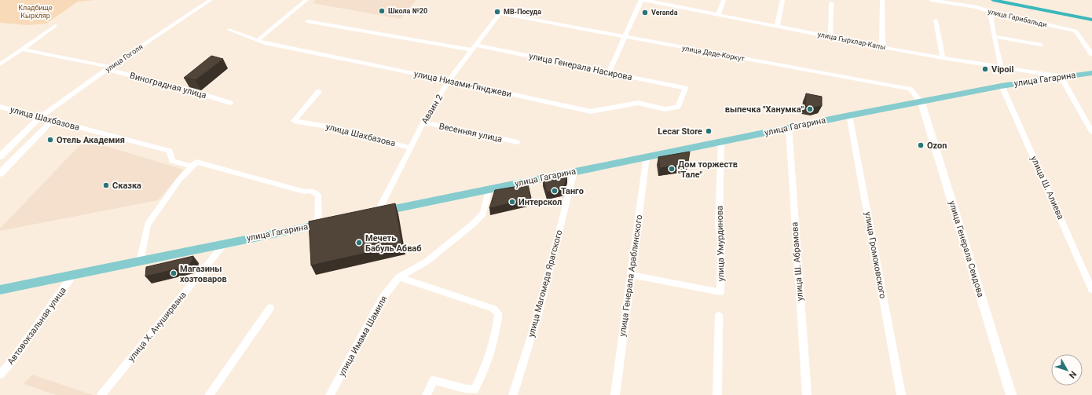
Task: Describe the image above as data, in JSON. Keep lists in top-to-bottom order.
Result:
{
  "streets": {
    "main road": ["улица Гагарина"],
    "street": [
      "улица Гарибальди",
      "улица Гырхлар-Капы",
      "улица Деде-Коркут",
      "улица Гоголя",
      "улица Генерала Насирова",
      "улица Низами-Гянджеви",
      "Виноградная улица",
      "Аваин 2",
      "улица Шахбазова",
      "Весенняя улица",
      "улица Ш. Алиева",
      "улица Умурдинова",
      "улица Генерала Сеидова",
      "улица Громоковского",
      "улица Ш. Абрамова",
      "улица Генерала Араблинского",
      "улица Магомеда Ярагского",
      "Автовокзальная улица",
      "улица Х. Ануширвана",
      "улица Имама Шамиля"
    ]
  },
  "crossings": [
    ["улица Гырхлар-Капы", "улица Гагарина"],
    ["улица Деде-Коркут", "улица Гагарина"],
    ["улица Деде-Коркут", "Аваин 2"],
    ["улица Деде-Коркут", "улица Генерала Сеидова"],
    ["улица Гоголя", "Виноградная улица"],
    ["улица Гоголя", "улица Шахбазова"],
    ["улица Генерала Насирова", "улица Низами-Гянджеви"],
    ["улица Генерала Насирова", "Аваин 2"],
    ["улица Гагарина", "Аваин 2"],
    ["улица Гагарина", "улица Шахбазова"],
    ["улица Гагарина", "улица Ш. Алиева"],
    ["улица Гагарина", "улица Умурдинова"],
    ["улица Гагарина", "улица Генерала Сеидова"],
    ["улица Гагарина", "улица Громоковского"],
    ["улица Гагарина", "улица Ш. Абрамова"],
    ["улица Гагарина", "улица Генерала Араблинского"],
    ["улица Гагарина", "улица Магомеда Ярагского"],
    ["улица Гагарина", "Автовокзальная улица"],
    ["улица Гагарина", "улица Х. Ануширвана"],
    ["улица Гагарина", "улица Имама Шамиля"],
    ["улица Низами-Гянджеви", "Аваин 2"],
    ["Аваин 2", "улица Шахбазова"],
    ["Аваин 2", "Весенняя улица"],
    ["улица Умурдинова", "улица Генерала Араблинского"]
  ],
  "parks": ["Кладбище Кырхляр"],
  "places": [
    "Школа №20",
    "МВ-Посуда",
    "Veranda",
    "Vipoil",
    "выпечка \"Ханумка\"",
    "Lecar Store",
    "Отель Академия",
    "Ozon",
    "Дом торжеств \"Тале\"",
    "Сказка",
    "Танго",
    "Интерскол",
    "Мечеть Бабуль Абваб",
    "Магазины хозтоваров"
  ],
  "north": "bottom right"
}
